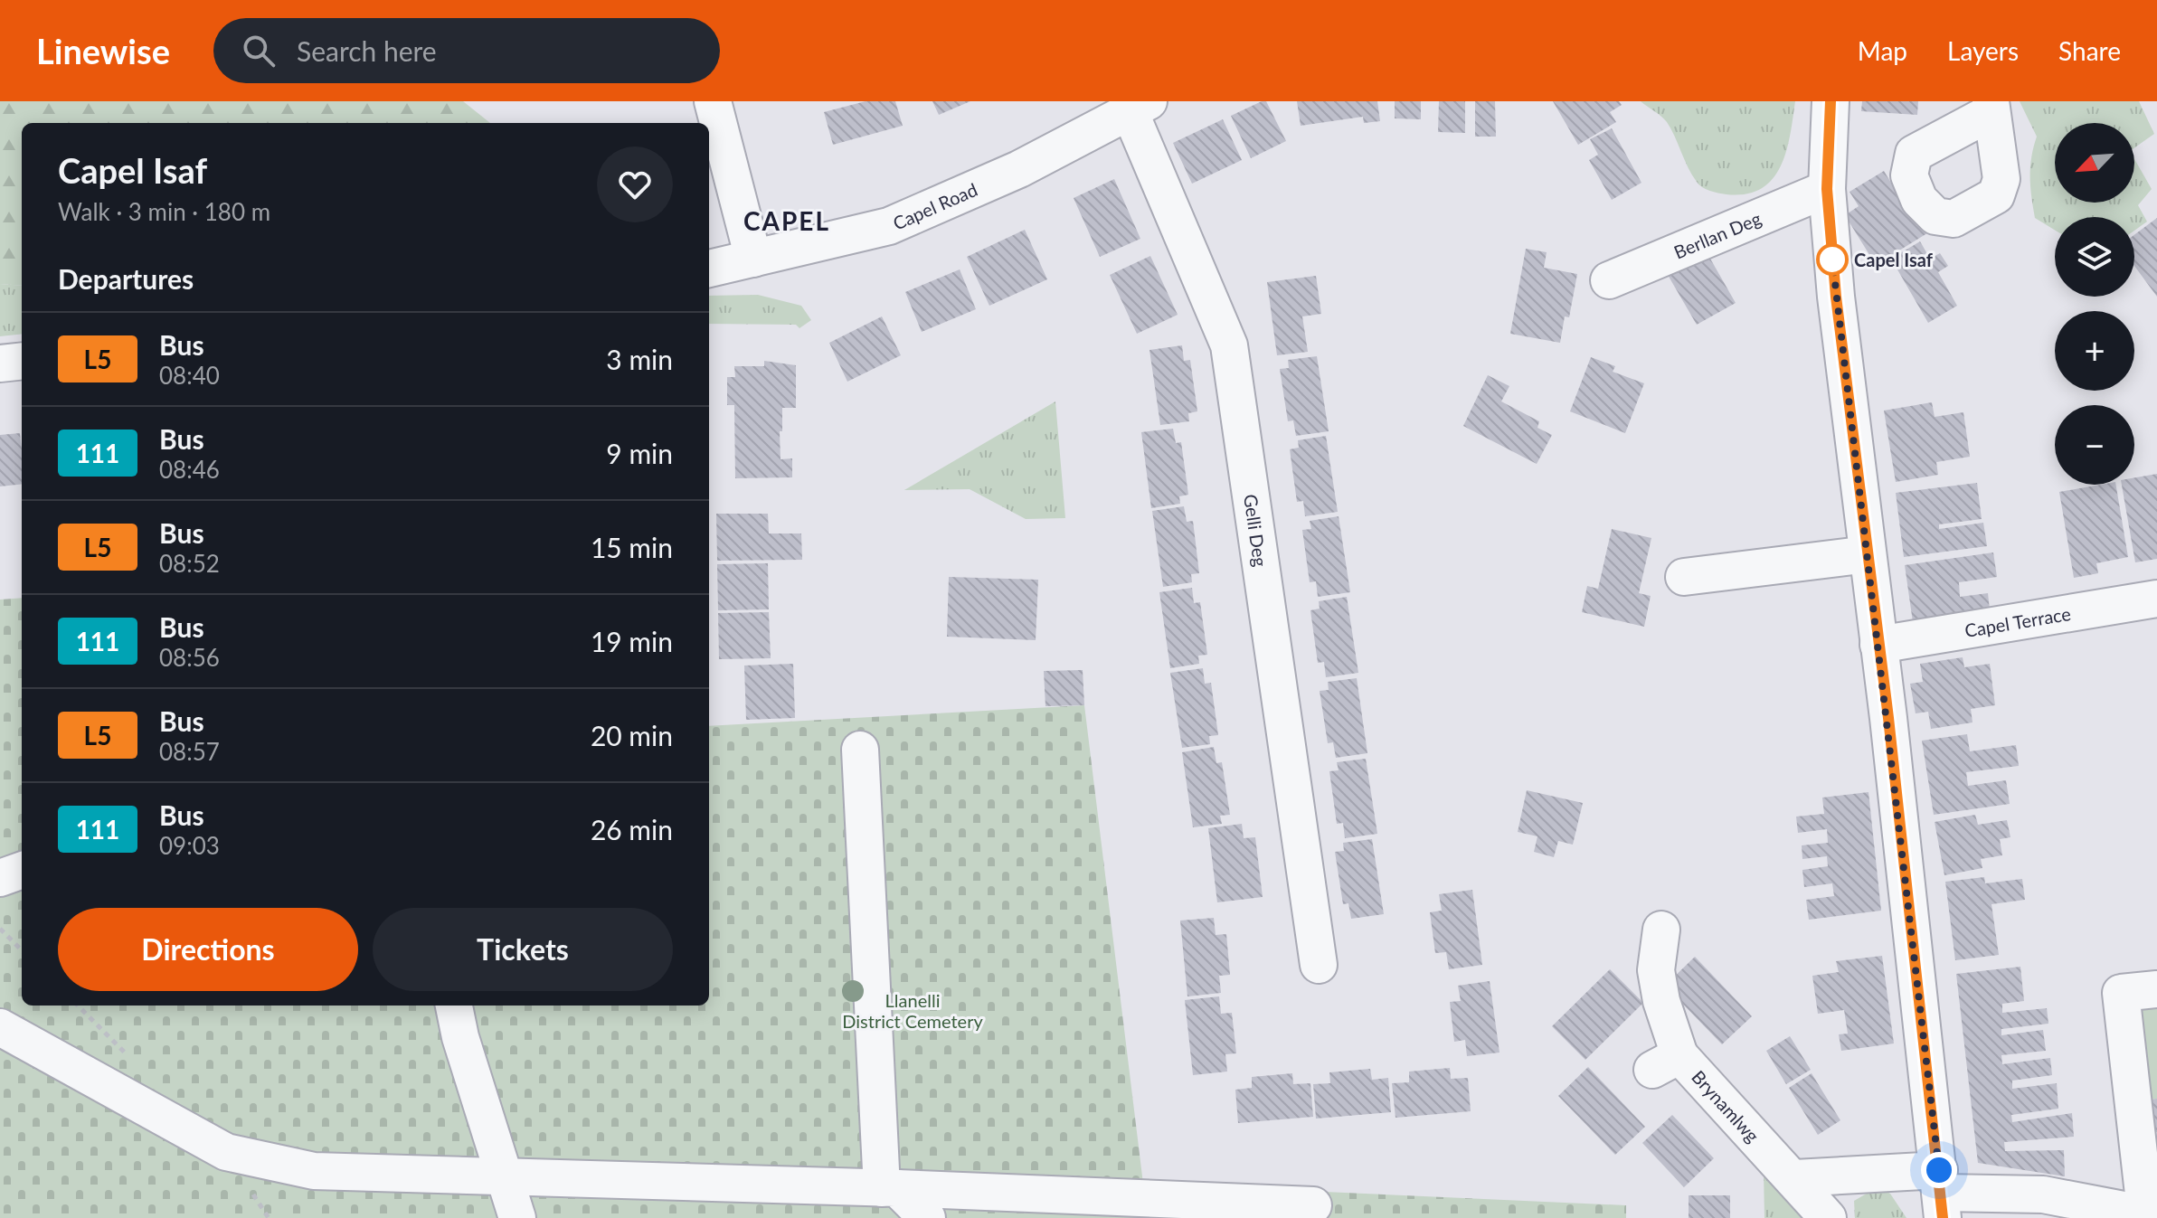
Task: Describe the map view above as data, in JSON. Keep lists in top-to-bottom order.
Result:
{
  "streets": {
    "street": [
      "Capel Road",
      "Berllan Deg",
      "Gelli Deg",
      "Capel Terrace",
      "Brynamlwg"
    ]
  },
  "crossings": [
    ["Capel Road", "Gelli Deg"]
  ],
  "districts": ["CAPEL"],
  "parks": ["Llanelli District Cemetery"],
  "places": ["Capel Isaf"],
  "lines": ["bus line L5"],
  "north": "bottom left",
  "page": {
    "header": "Linewise",
    "search": "Search here",
    "nav": ["Map", "Layers", "Share"],
    "map_buttons": ["+", "−"],
    "heading": [
      ["Capel Isaf", "Walk · 3 min · 180 m"],
      "Departures"
    ],
    "list": [
      {
        "mark": "L5",
        "name": "Bus",
        "note": "08:40",
        "value": "3 min"
      },
      {
        "mark": "111",
        "name": "Bus",
        "note": "08:46",
        "value": "9 min"
      },
      {
        "mark": "L5",
        "name": "Bus",
        "note": "08:52",
        "value": "15 min"
      },
      {
        "mark": "111",
        "name": "Bus",
        "note": "08:56",
        "value": "19 min"
      },
      {
        "mark": "L5",
        "name": "Bus",
        "note": "08:57",
        "value": "20 min"
      },
      {
        "mark": "111",
        "name": "Bus",
        "note": "09:03",
        "value": "26 min"
      }
    ],
    "buttons": ["Directions", "Tickets"]
  }
}
